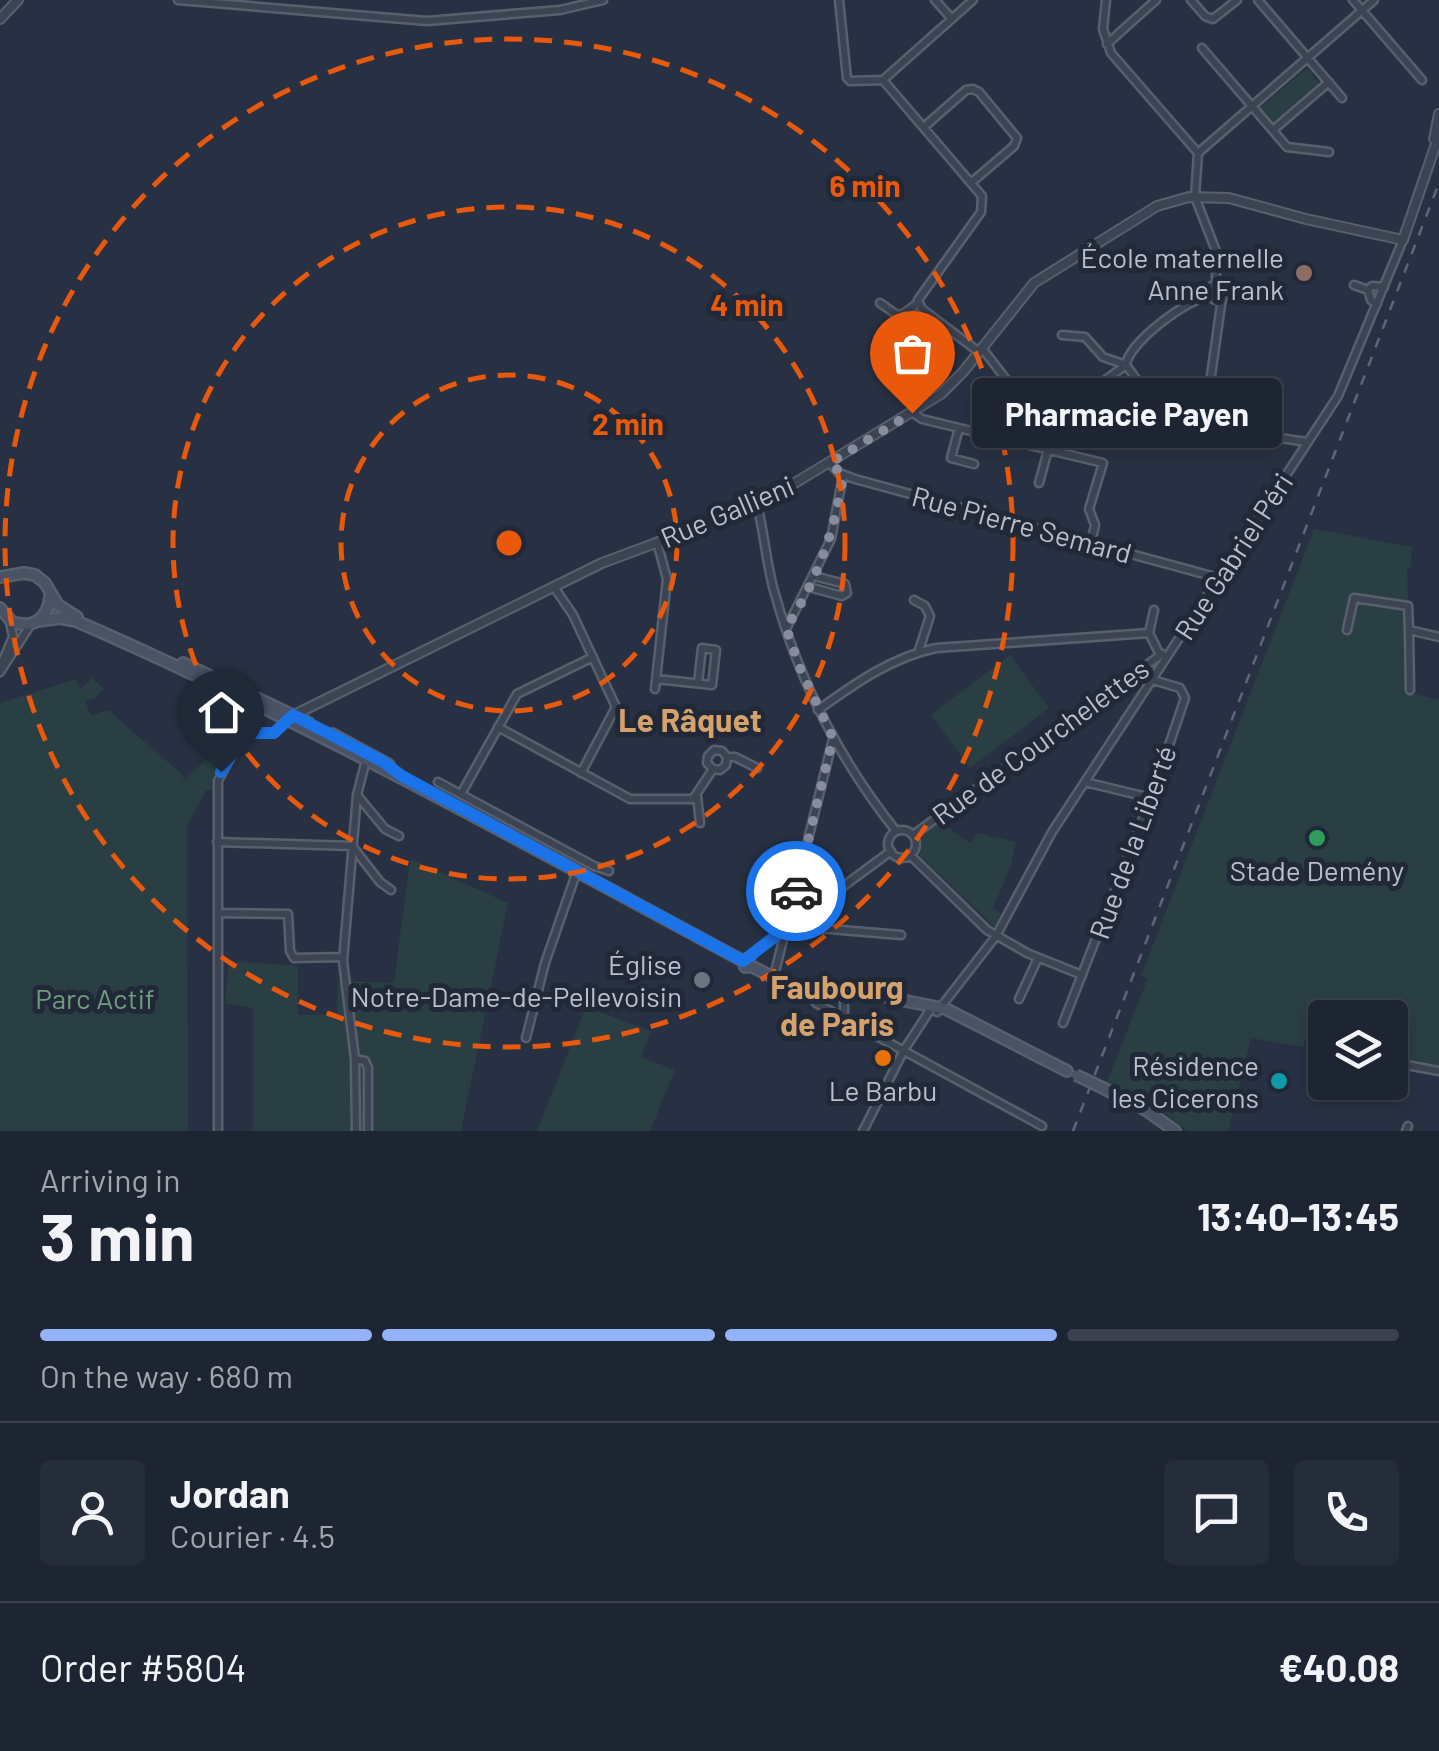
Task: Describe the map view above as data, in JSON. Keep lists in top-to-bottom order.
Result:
{
  "streets": {
    "street": [
      "Rue Gallieni",
      "Rue Pierre Semard",
      "Rue Gabriel Péri",
      "Rue de Courchelettes",
      "Rue de la Liberté"
    ]
  },
  "crossings": [
    ["Rue Gallieni", "Rue Pierre Semard"],
    ["Rue Gallieni", "Rue Gabriel Péri"],
    ["Rue Pierre Semard", "Rue Gabriel Péri"],
    ["Rue Gabriel Péri", "Rue de Courchelettes"],
    ["Rue Gabriel Péri", "Rue de la Liberté"]
  ],
  "districts": ["Le Râquet", "Faubourg de Paris"],
  "parks": ["Parc Actif"],
  "places": [
    "École maternelle Anne Frank",
    "Pharmacie Payen",
    "Stade Demény",
    "Église Notre-Dame-de-Pellevoisin",
    "Le Barbu",
    "Résidence les Cicerons"
  ],
  "page": {
    "bubble": "Pharmacie Payen",
    "heading": ["3 min", "Arriving in", "13:40–13:45"],
    "panel": [
      "Jordan",
      "Courier · 4.5",
      "Order #5804",
      "€40.08"
    ],
    "bar": "On the way · 680 m"
  },
  "rings": ["6 min", "4 min", "2 min"]
}
